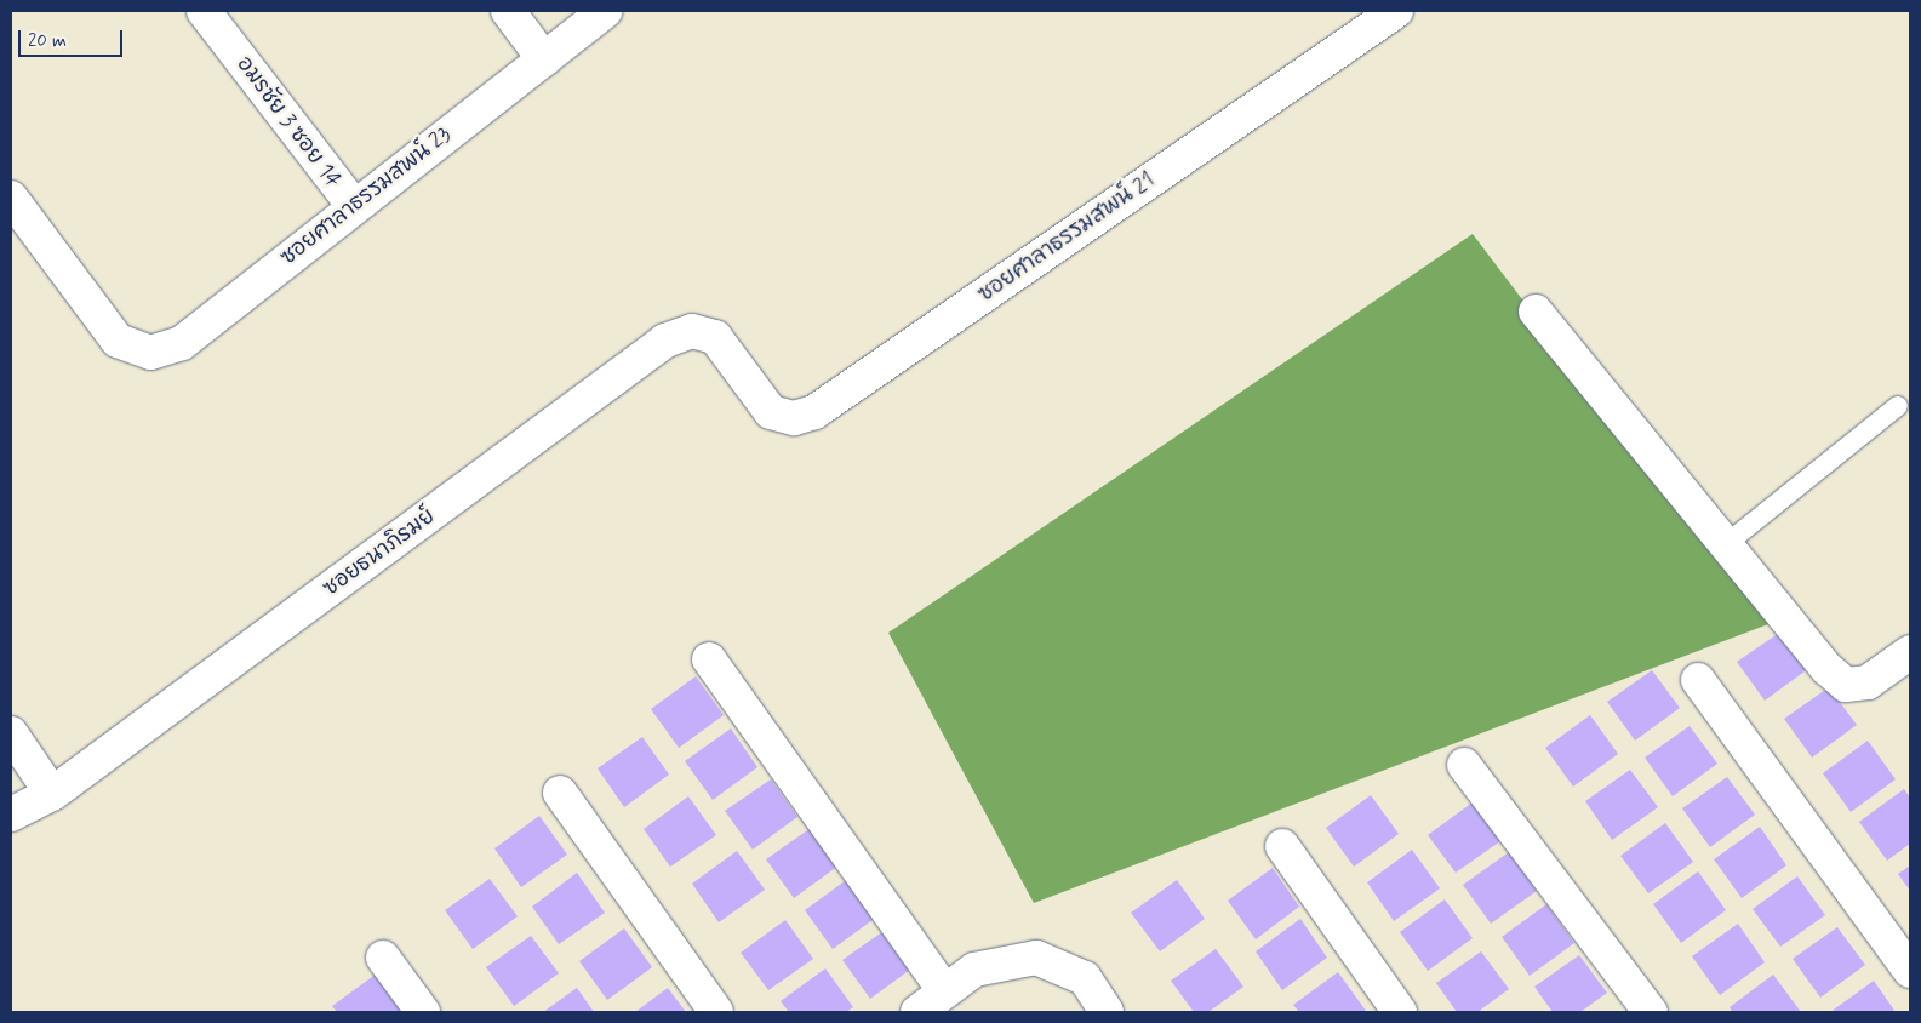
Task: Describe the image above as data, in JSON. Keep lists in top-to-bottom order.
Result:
{
  "streets": {
    "street": [
      "อมรชัย 3 ซอย 14",
      "ซอยศาลาธรรมสพน์ 23",
      "ซอยศาลาธรรมสพน์ 21",
      "ซอยธนาภิรมย์"
    ]
  },
  "crossings": [
    ["อมรชัย 3 ซอย 14", "ซอยศาลาธรรมสพน์ 23"],
    ["ซอยศาลาธรรมสพน์ 21", "ซอยธนาภิรมย์"]
  ],
  "scale_bar": "20 m"
}
